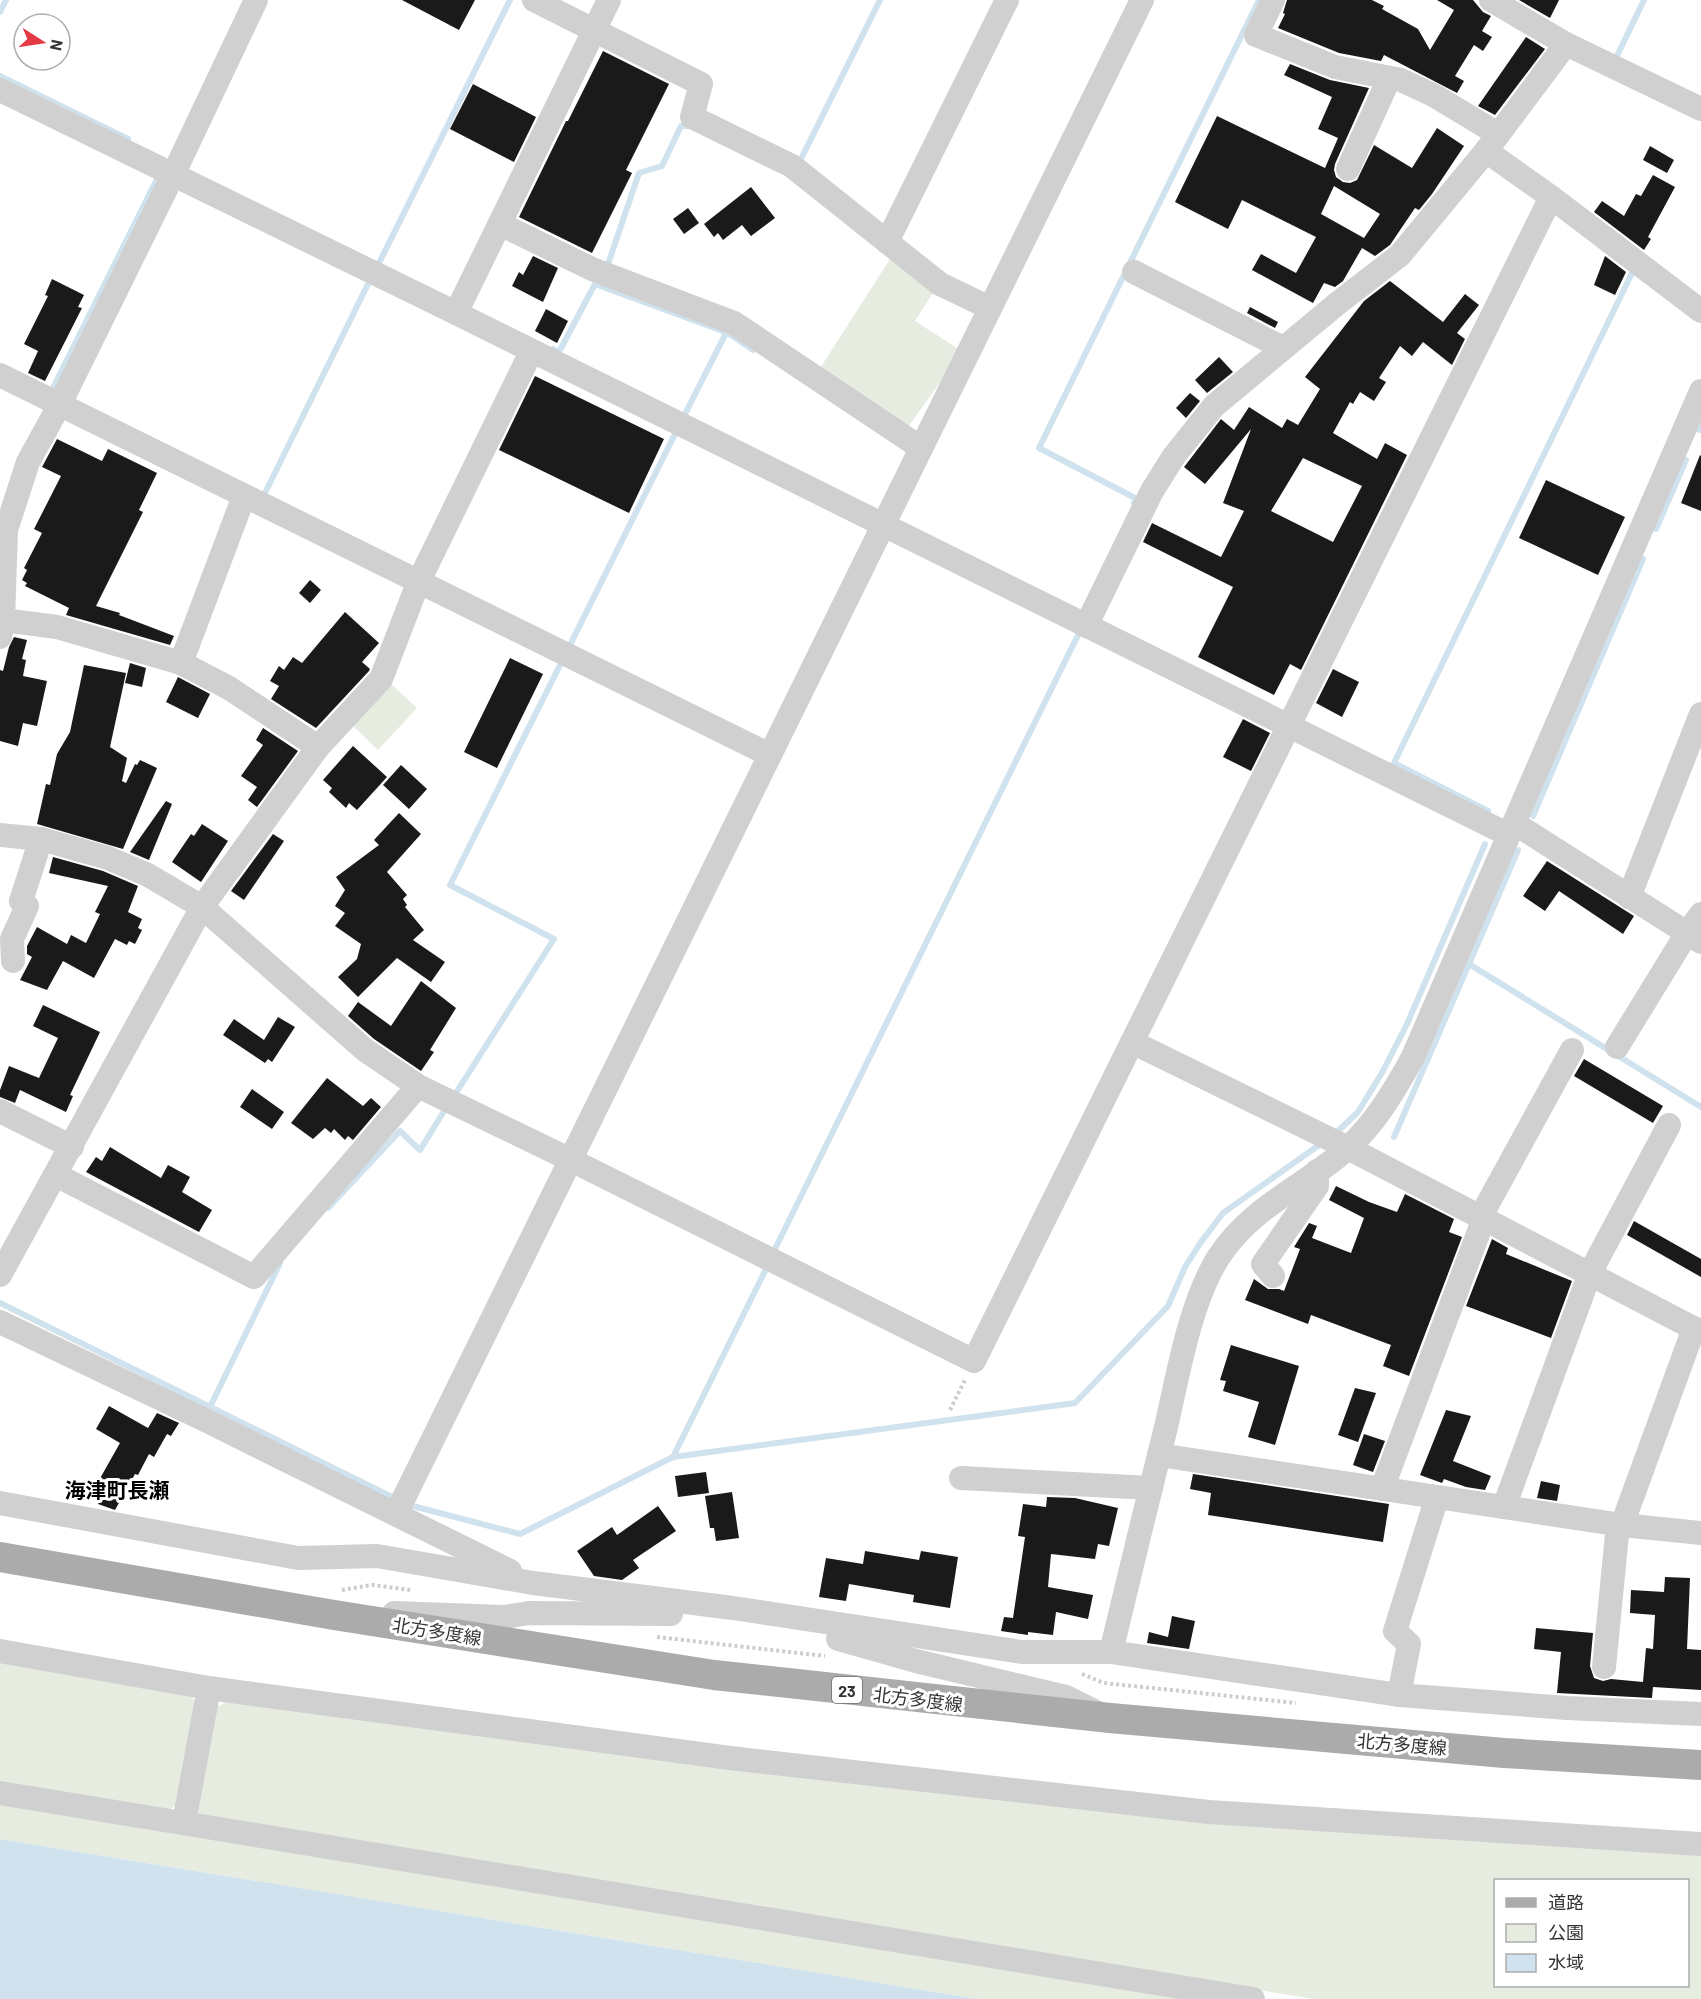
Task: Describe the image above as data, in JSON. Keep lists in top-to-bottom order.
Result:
{
  "streets": {
    "main road": ["北方多度線", "23"]
  },
  "districts": ["海津町長瀬"],
  "legend": ["道路", "公園", "水域"],
  "north": "right"
}
